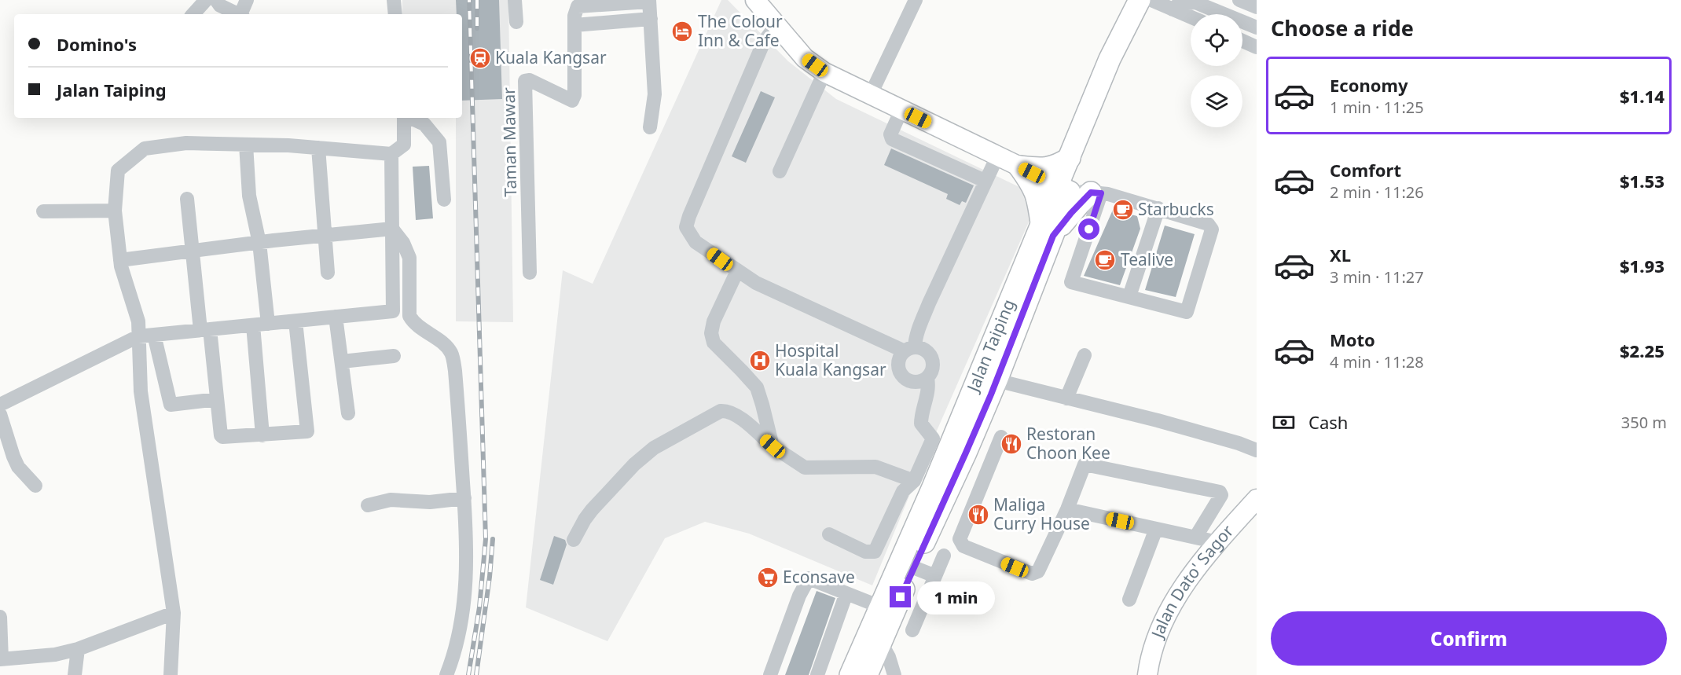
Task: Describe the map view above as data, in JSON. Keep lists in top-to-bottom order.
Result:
{
  "streets": {
    "highway": ["Jalan Taiping"],
    "main road": ["Jalan Dato' Sagor"],
    "street": ["Taman Mawar"]
  },
  "places": {
    "hotel": ["The Colour Inn & Cafe"],
    "station": ["Kuala Kangsar"],
    "cafe": ["Starbucks", "Tealive"],
    "hospital": ["Hospital Kuala Kangsar"],
    "restaurant": ["Restoran Choon Kee", "Maliga Curry House"],
    "supermarket": ["Econsave"]
  },
  "page": {
    "heading": "Choose a ride",
    "banner": ["Domino's", "Jalan Taiping"],
    "list": [
      {
        "name": "Economy",
        "note": "1 min · 11:25",
        "value": "$1.14"
      },
      {
        "name": "Comfort",
        "note": "2 min · 11:26",
        "value": "$1.53"
      },
      {
        "name": "XL",
        "note": "3 min · 11:27",
        "value": "$1.93"
      },
      {
        "name": "Moto",
        "note": "4 min · 11:28",
        "value": "$2.25"
      }
    ],
    "pay": ["Cash", "350 m"],
    "bubble": "1 min",
    "buttons": "Confirm"
  }
}
